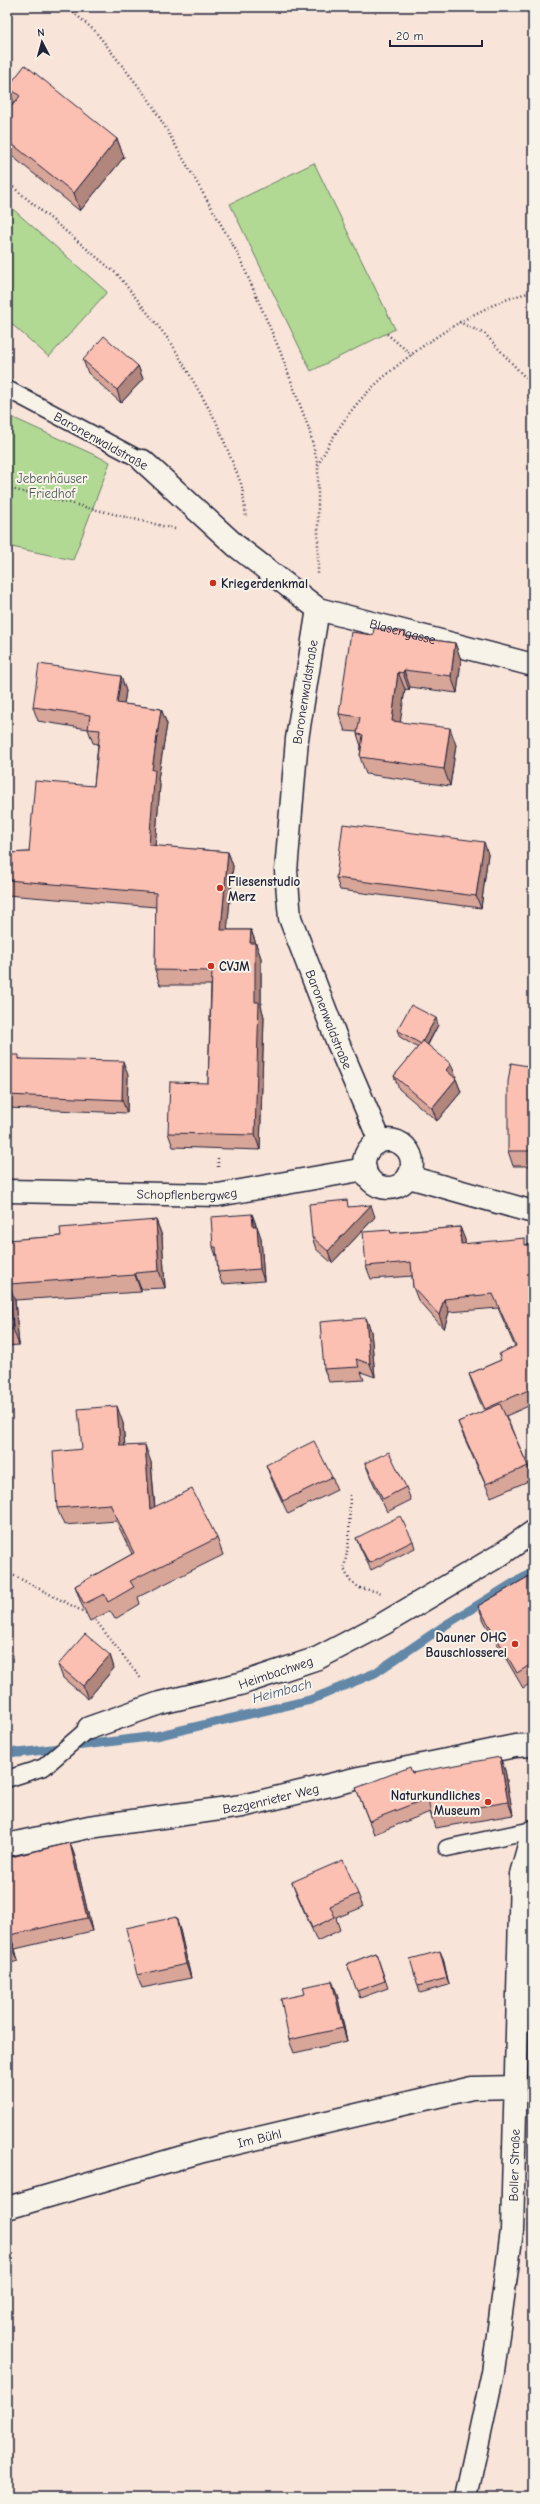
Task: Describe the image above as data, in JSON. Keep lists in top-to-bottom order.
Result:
{
  "streets": {
    "street": [
      "Baronenwaldstraße",
      "Blasengasse",
      "Schopflenbergweg",
      "Heimbachweg",
      "Bezgenrieter Weg",
      "Im Bühl",
      "Boller Straße"
    ]
  },
  "crossings": [
    ["Baronenwaldstraße", "Blasengasse"],
    ["Baronenwaldstraße", "Schopflenbergweg"],
    ["Im Bühl", "Boller Straße"]
  ],
  "water": ["Heimbach"],
  "parks": ["Jebenhäuser Friedhof"],
  "places": [
    "Kriegerdenkmal",
    "Fliesenstudio Merz",
    "CVJM",
    "Dauner OHG Bauschlosserei",
    "Naturkundliches Museum"
  ],
  "scale_bar": "20 m",
  "north": "top"
}
